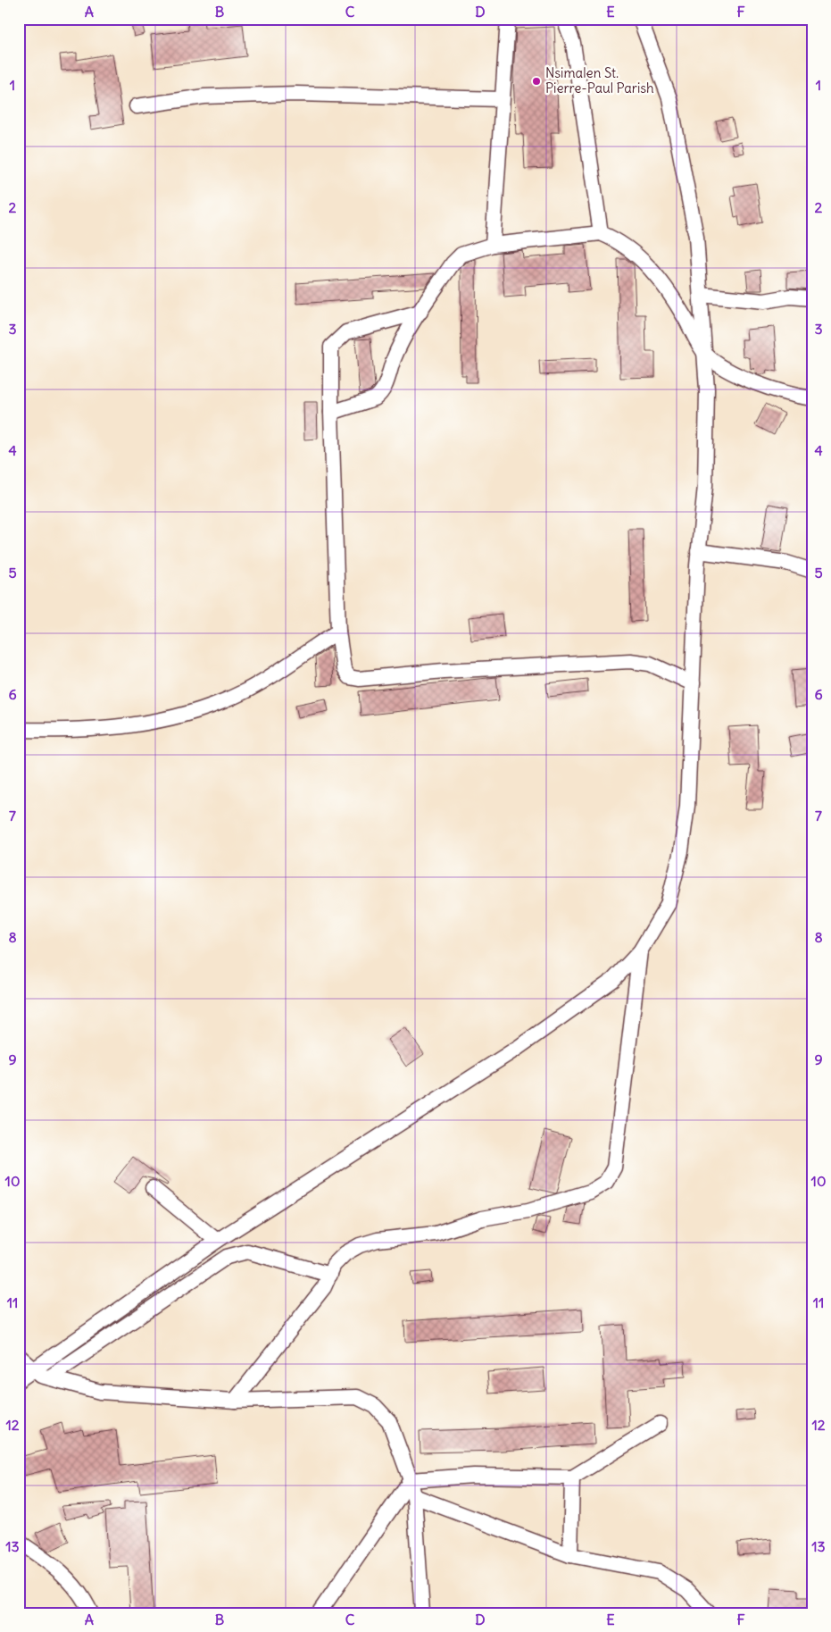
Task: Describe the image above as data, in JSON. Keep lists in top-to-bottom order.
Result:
{
  "places": ["Nsimalen St. Pierre-Paul Parish"],
  "grid": {
    "columns": [
      "A",
      "B",
      "C",
      "D",
      "E",
      "F"
    ],
    "rows": [
      "1",
      "2",
      "3",
      "4",
      "5",
      "6",
      "7",
      "8",
      "9",
      "10",
      "11",
      "12",
      "13"
    ]
  }
}
